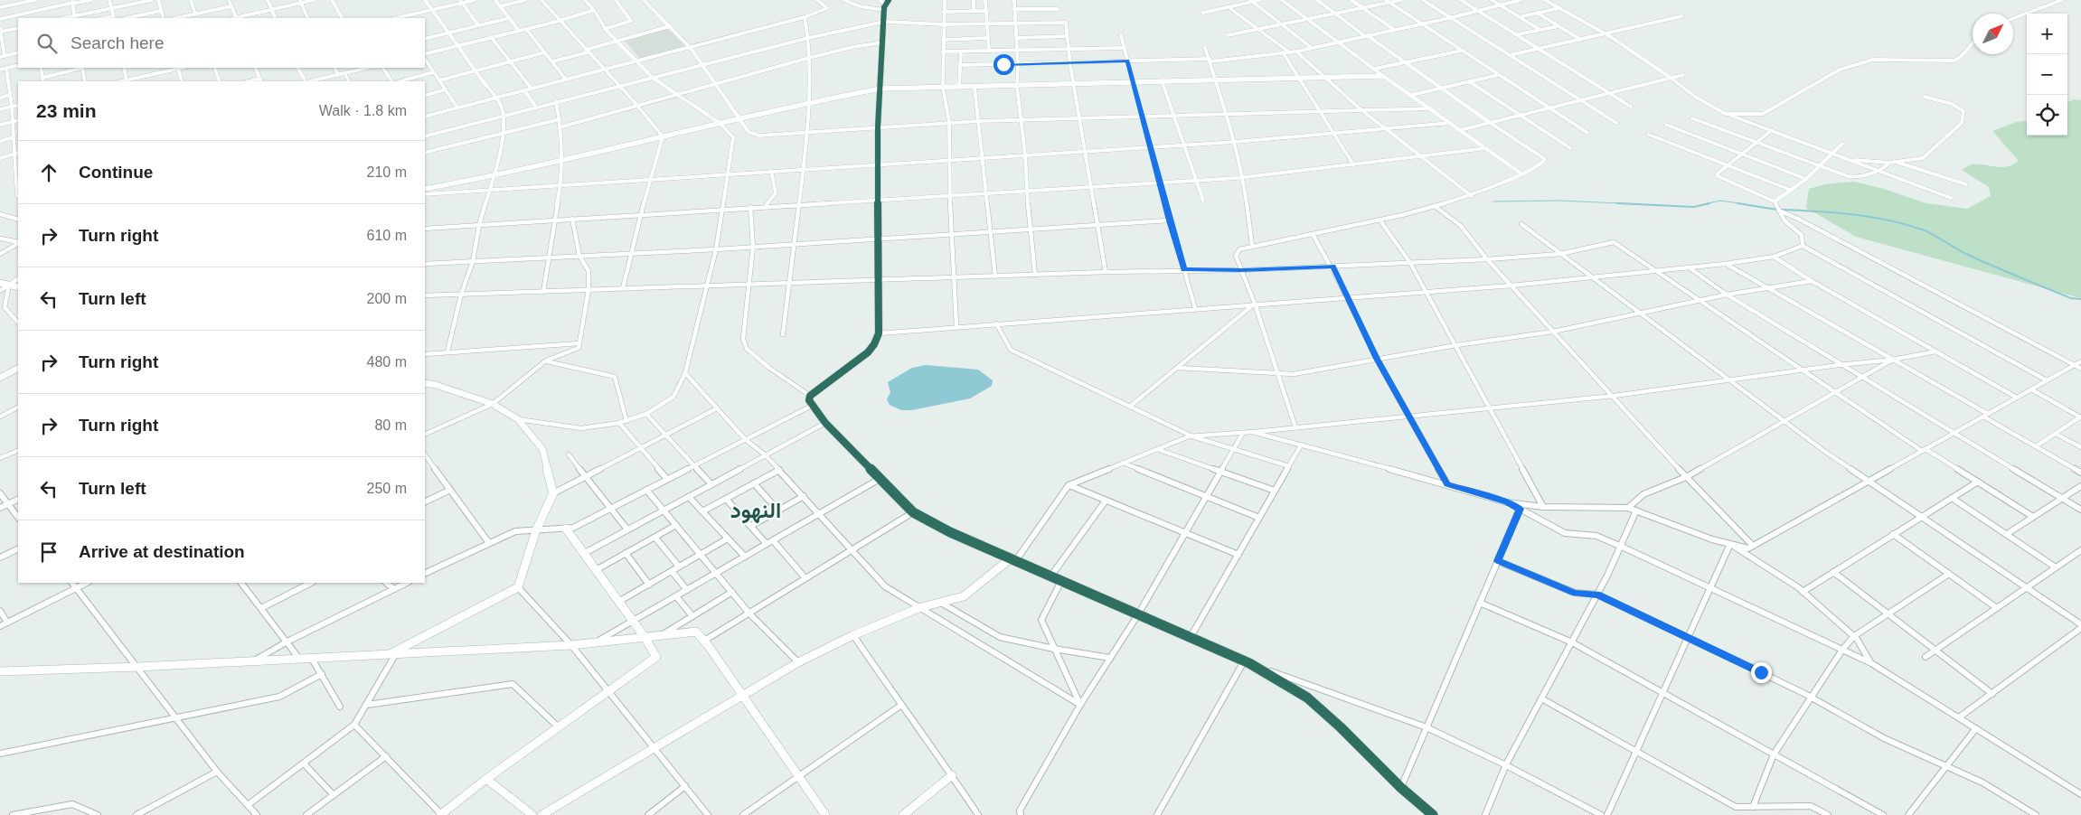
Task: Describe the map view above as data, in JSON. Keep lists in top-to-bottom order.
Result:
{
  "districts": ["النهود"],
  "north": "top right",
  "page": {
    "map_buttons": ["+", "−"],
    "search": "Search here",
    "heading": ["23 min", "Walk · 1.8 km"],
    "list": [
      ["Continue", "210 m"],
      ["Turn right", "610 m"],
      ["Turn left", "200 m"],
      ["Turn right", "480 m"],
      ["Turn right", "80 m"],
      ["Turn left", "250 m"],
      "Arrive at destination"
    ]
  }
}
